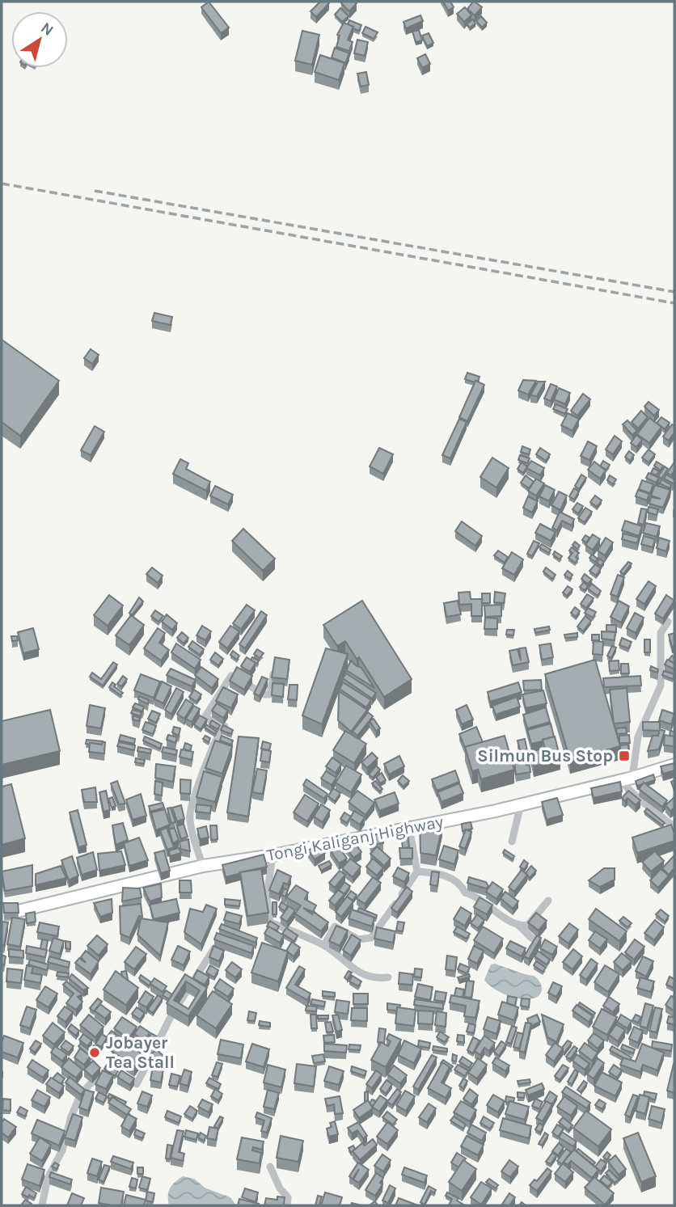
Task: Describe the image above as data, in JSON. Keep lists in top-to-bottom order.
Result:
{
  "streets": {
    "main road": ["Tongi Kaliganj Highway"]
  },
  "places": {
    "transit": ["Silmun Bus Stop"],
    "other": ["Jobayer Tea Stall"]
  },
  "north": "top right"
}
